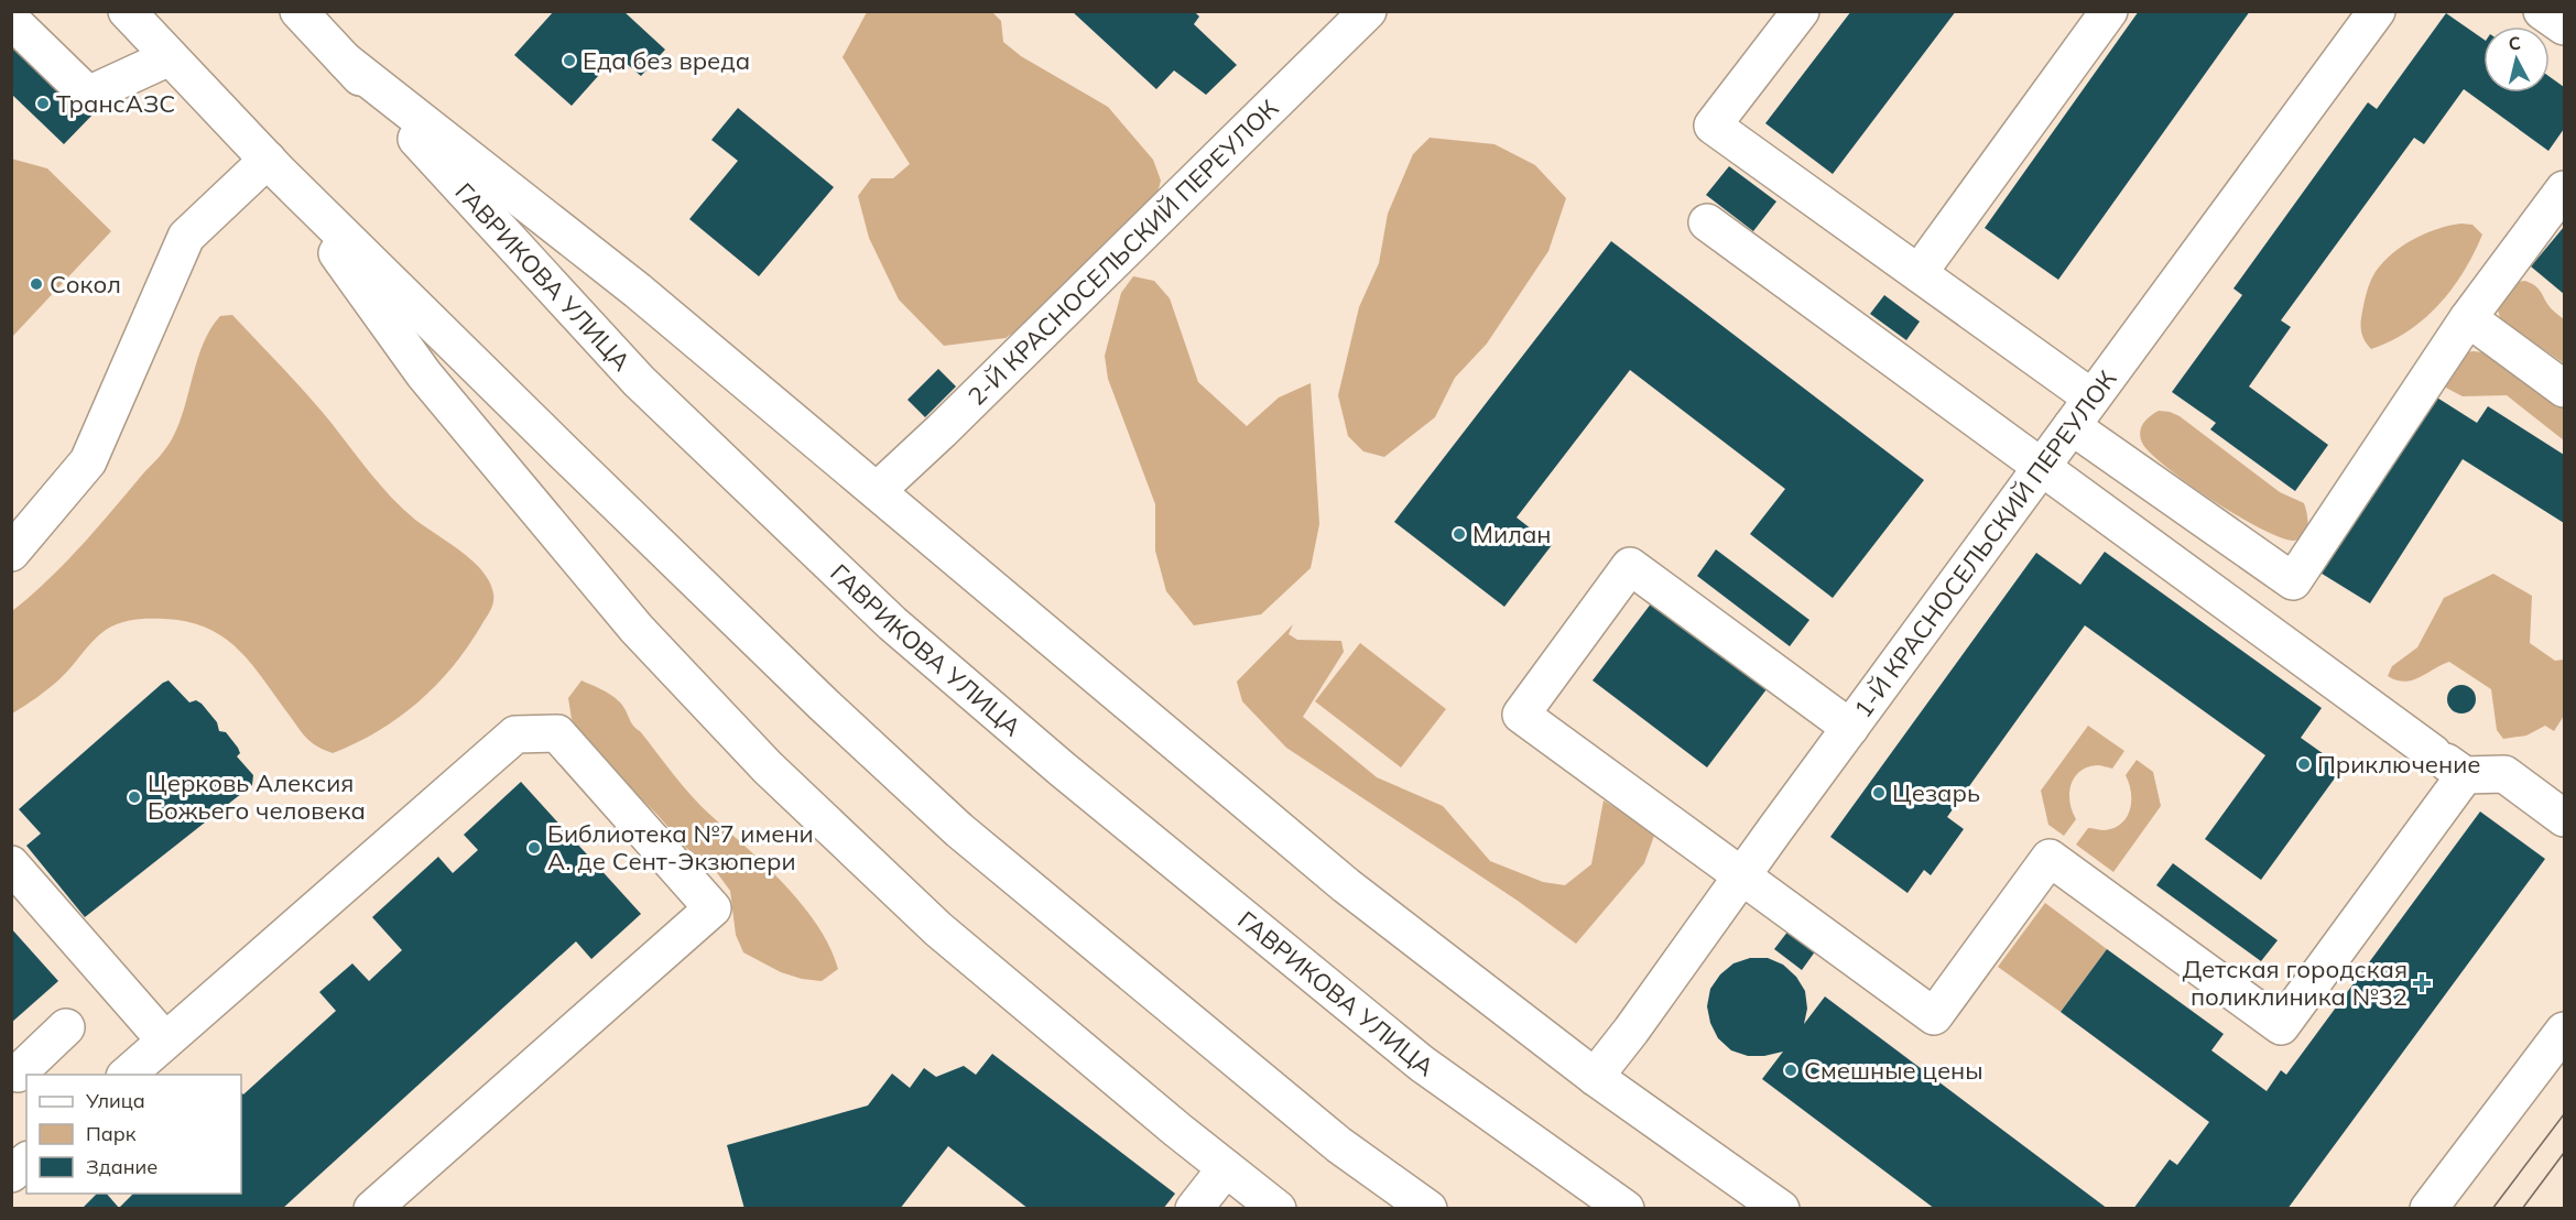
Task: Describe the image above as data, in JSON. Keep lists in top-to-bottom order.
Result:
{
  "streets": {
    "main road": ["2-Й КРАСНОСЕЛЬСКИЙ ПЕРЕУЛОК", "ГАВРИКОВА УЛИЦА", "1-Й КРАСНОСЕЛЬСКИЙ ПЕРЕУЛОК"]
  },
  "places": {
    "other": [
      "Еда без вреда",
      "ТрансАЗС",
      "Сокол",
      "Милан",
      "Приключение",
      "Цезарь",
      "Церковь Алексия Божьего человека",
      "Библиотека №7 имени А. де Сент-Экзюпери",
      "Смешные цены"
    ],
    "health": ["Детская городская поликлиника №32"]
  },
  "legend": ["Улица", "Парк", "Здание"],
  "north": "top"
}
